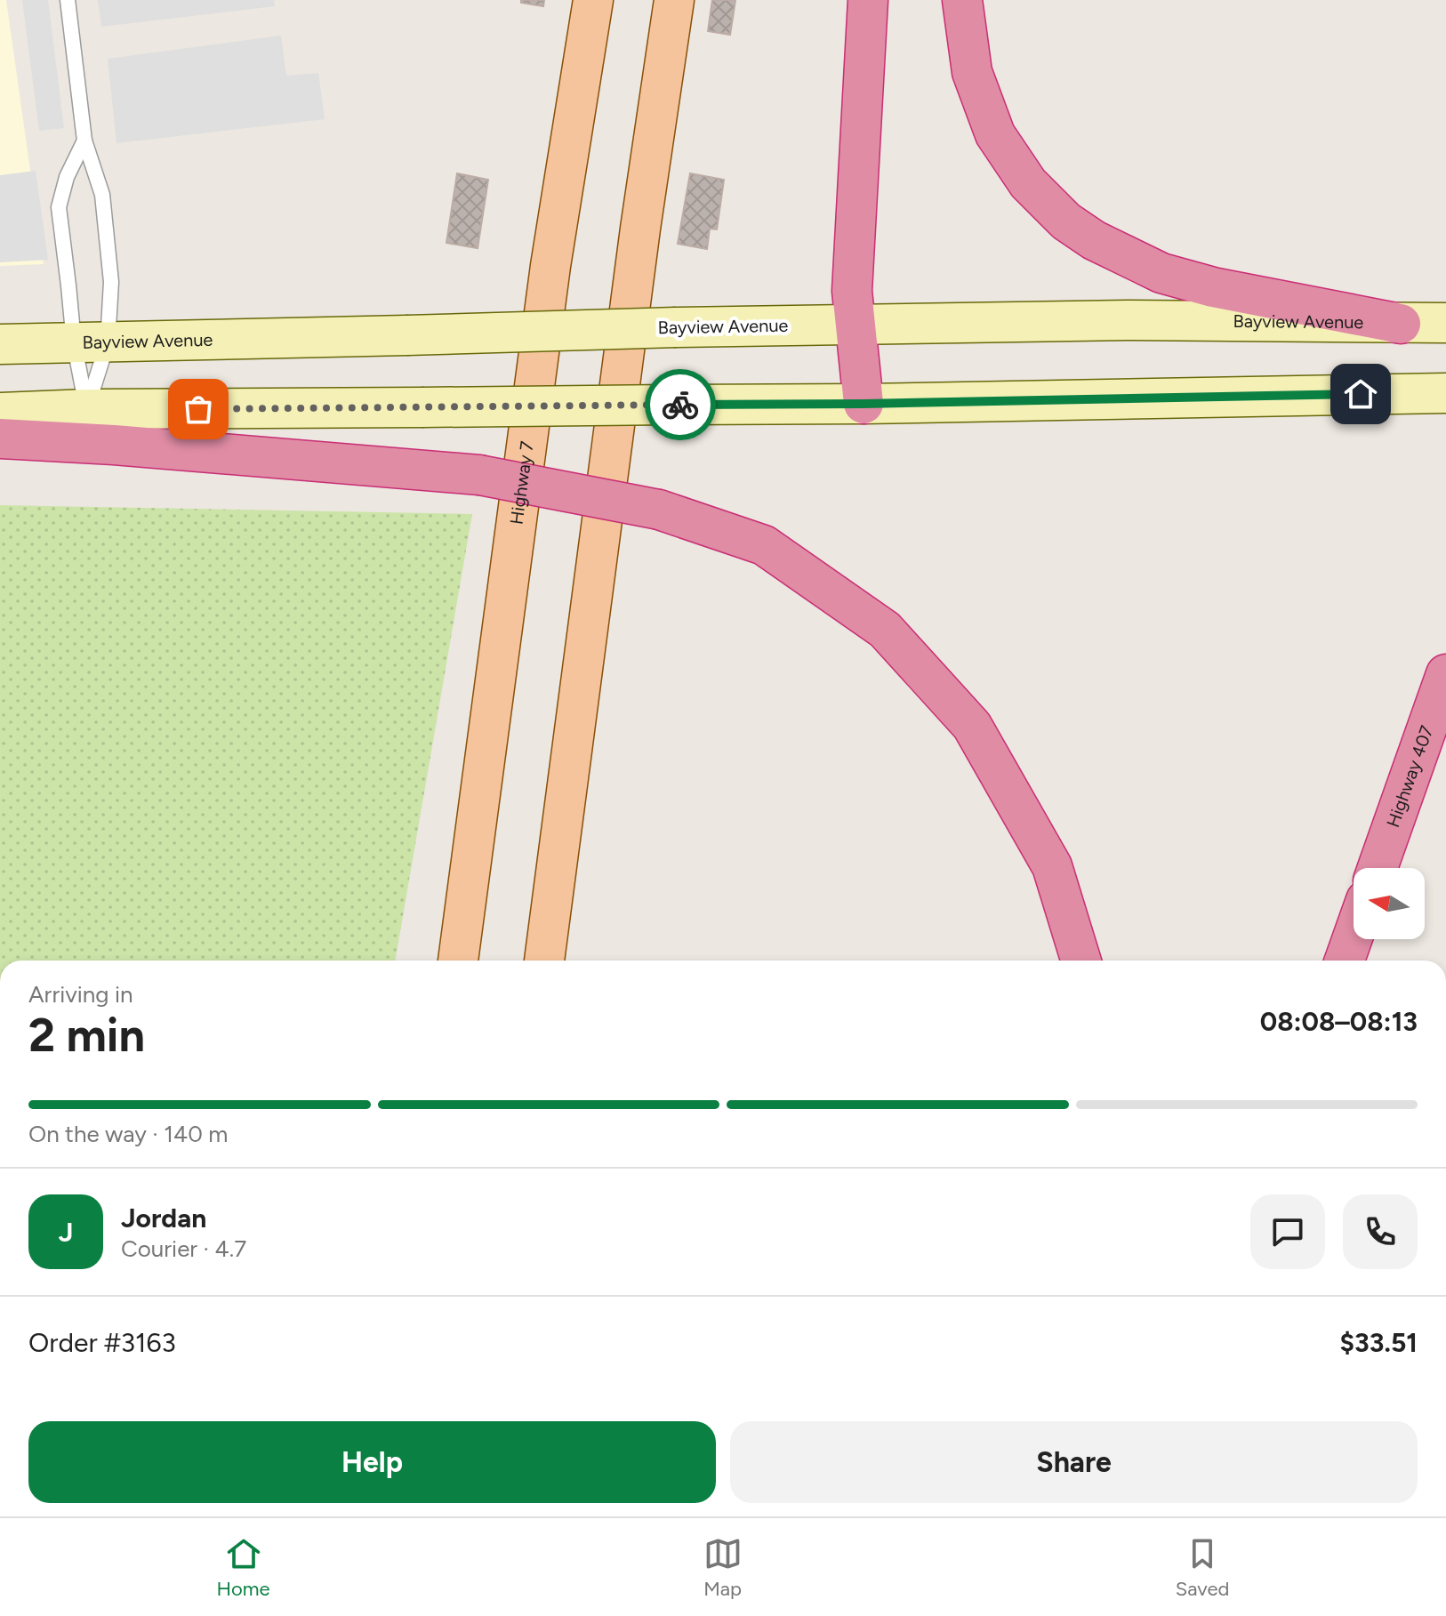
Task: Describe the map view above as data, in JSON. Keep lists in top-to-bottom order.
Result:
{
  "streets": {
    "highway": ["Highway 407"],
    "main road": ["Bayview Avenue", "Highway 7"]
  },
  "north": "left",
  "page": {
    "heading": ["2 min", "Arriving in", "08:08–08:13"],
    "panel": [
      "Jordan",
      "Courier · 4.7",
      "Order #3163",
      "$33.51"
    ],
    "bar": "On the way · 140 m",
    "round": "J",
    "buttons": ["Help", "Share"],
    "tabs": ["Home", "Map", "Saved"]
  }
}
